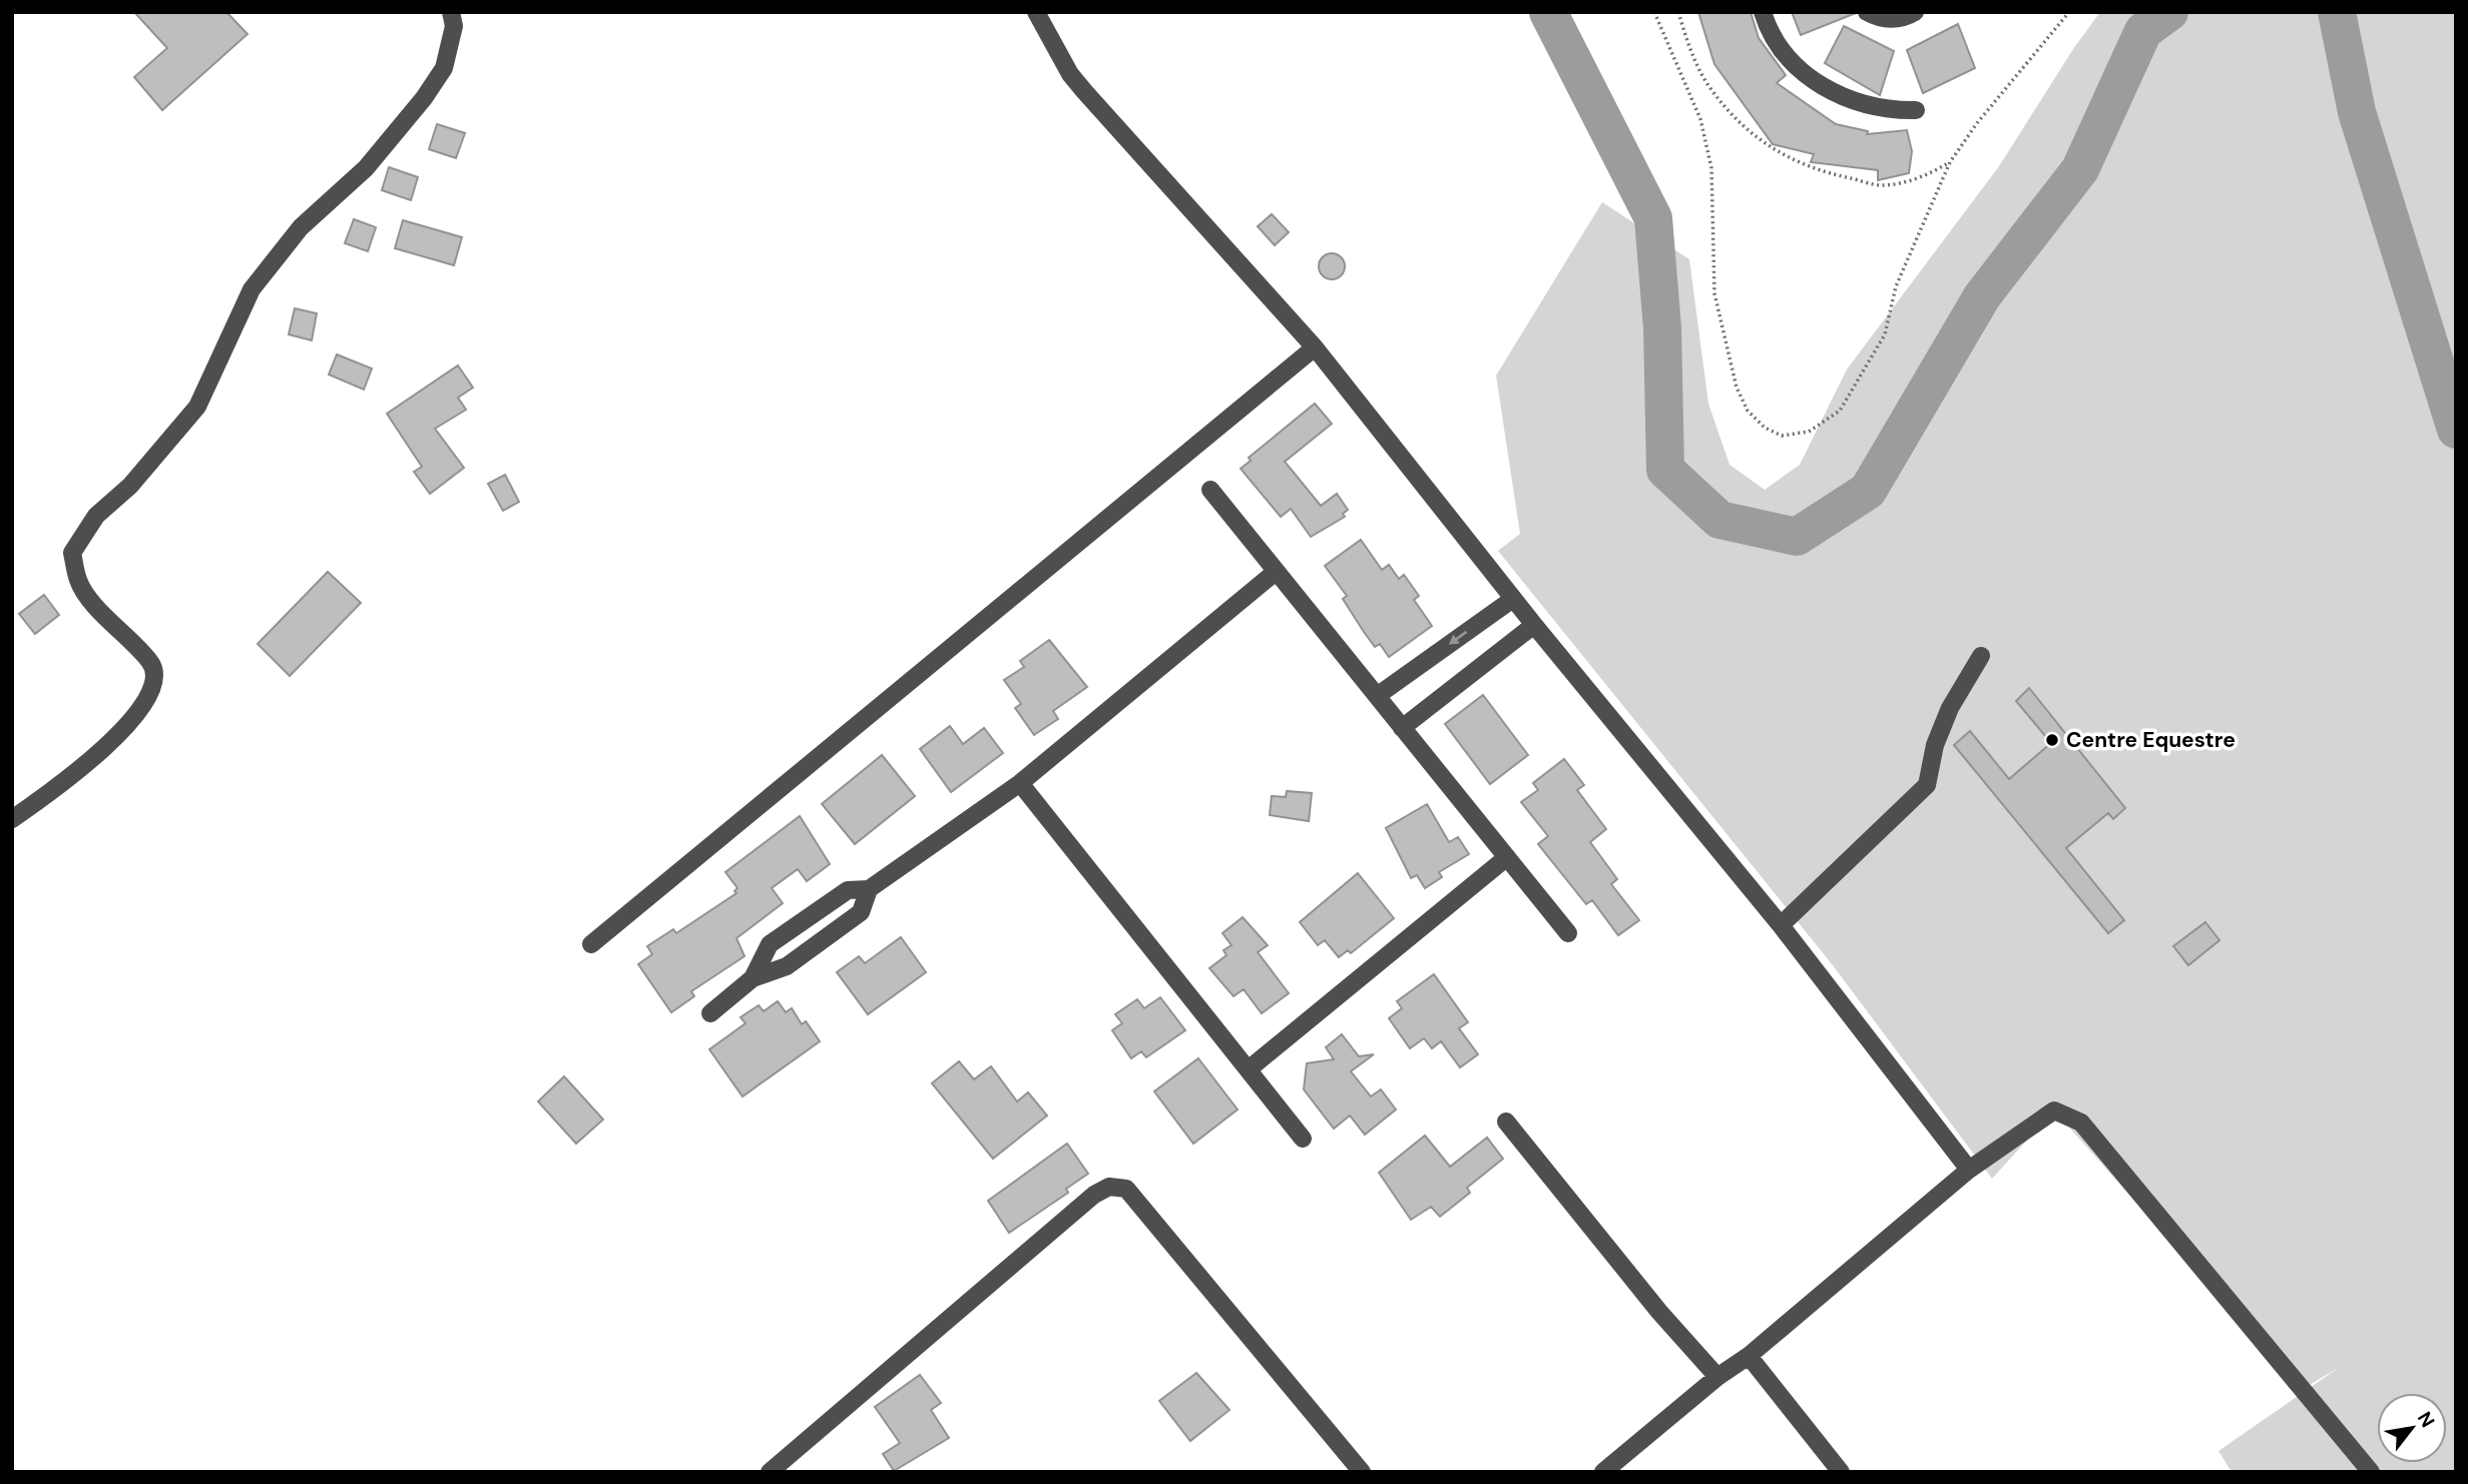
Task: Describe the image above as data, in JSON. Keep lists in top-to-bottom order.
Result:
{
  "places": ["Centre Equestre"],
  "north": "top right"
}
